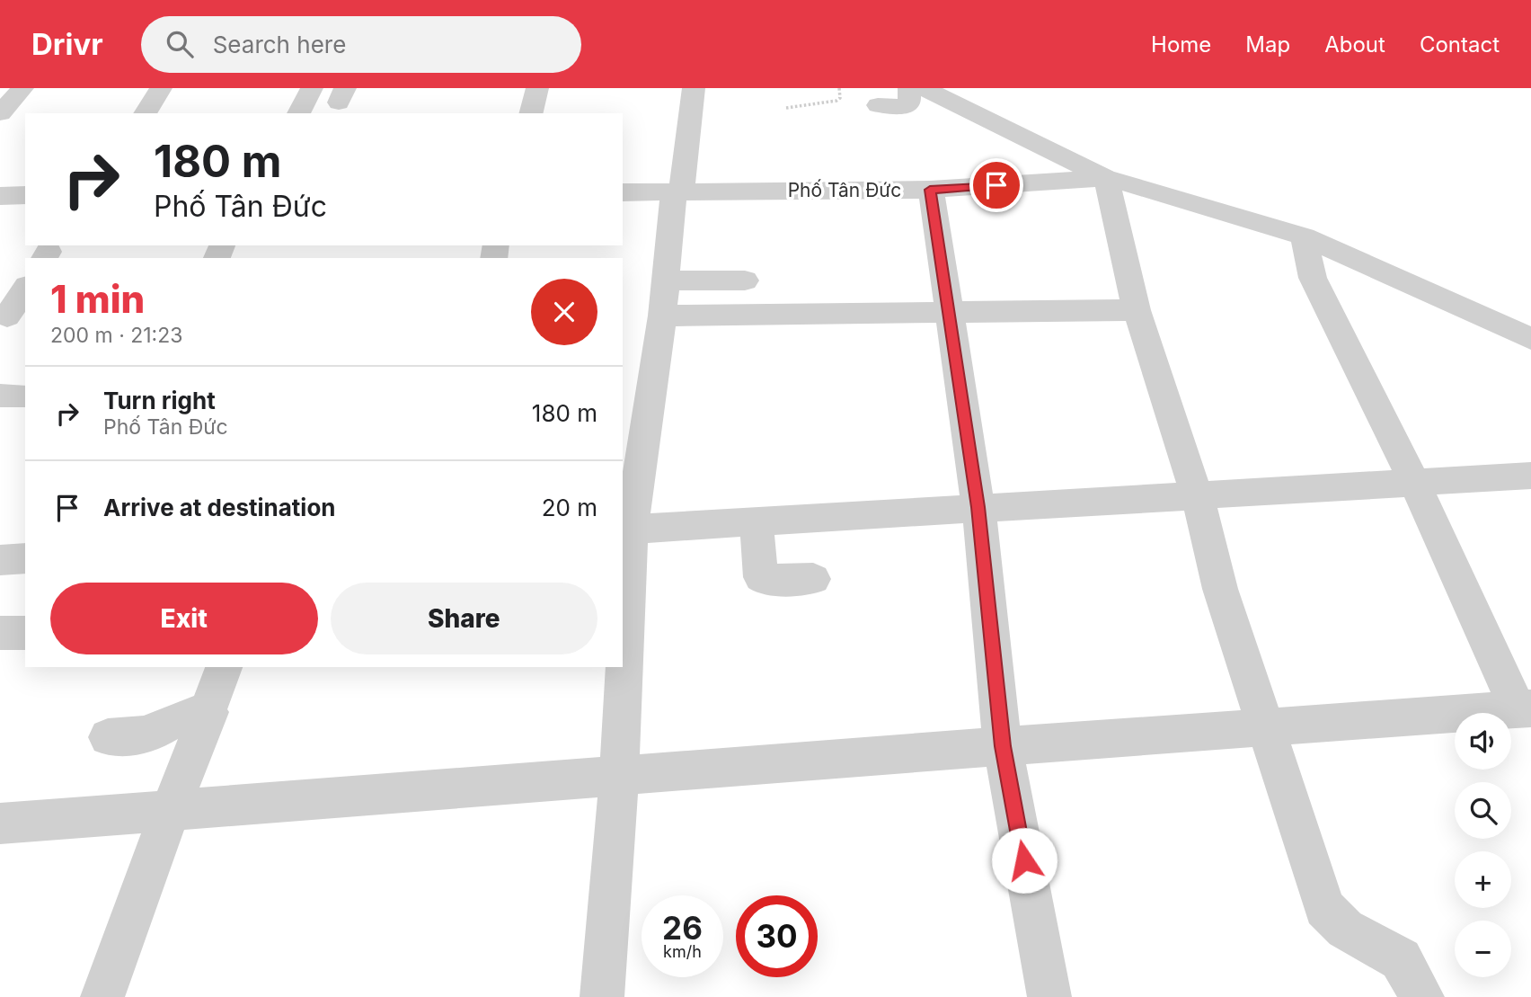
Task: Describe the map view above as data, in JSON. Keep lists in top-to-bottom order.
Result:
{
  "streets": {
    "street": ["Phố Tân Đức"]
  },
  "page": {
    "header": "Drivr",
    "search": "Search here",
    "nav": [
      "Home",
      "Map",
      "About",
      "Contact"
    ],
    "turn": ["180 m", "Phố Tân Đức"],
    "heading": ["1 min", "200 m · 21:23"],
    "list": [
      {
        "name": "Turn right",
        "note": "Phố Tân Đức",
        "value": "180 m"
      },
      {
        "name": "Arrive at destination",
        "value": "20 m"
      }
    ],
    "buttons": ["Exit", "Share"],
    "map_buttons": ["+", "−"],
    "speed": "26 km/h",
    "limit": "30"
  }
}
